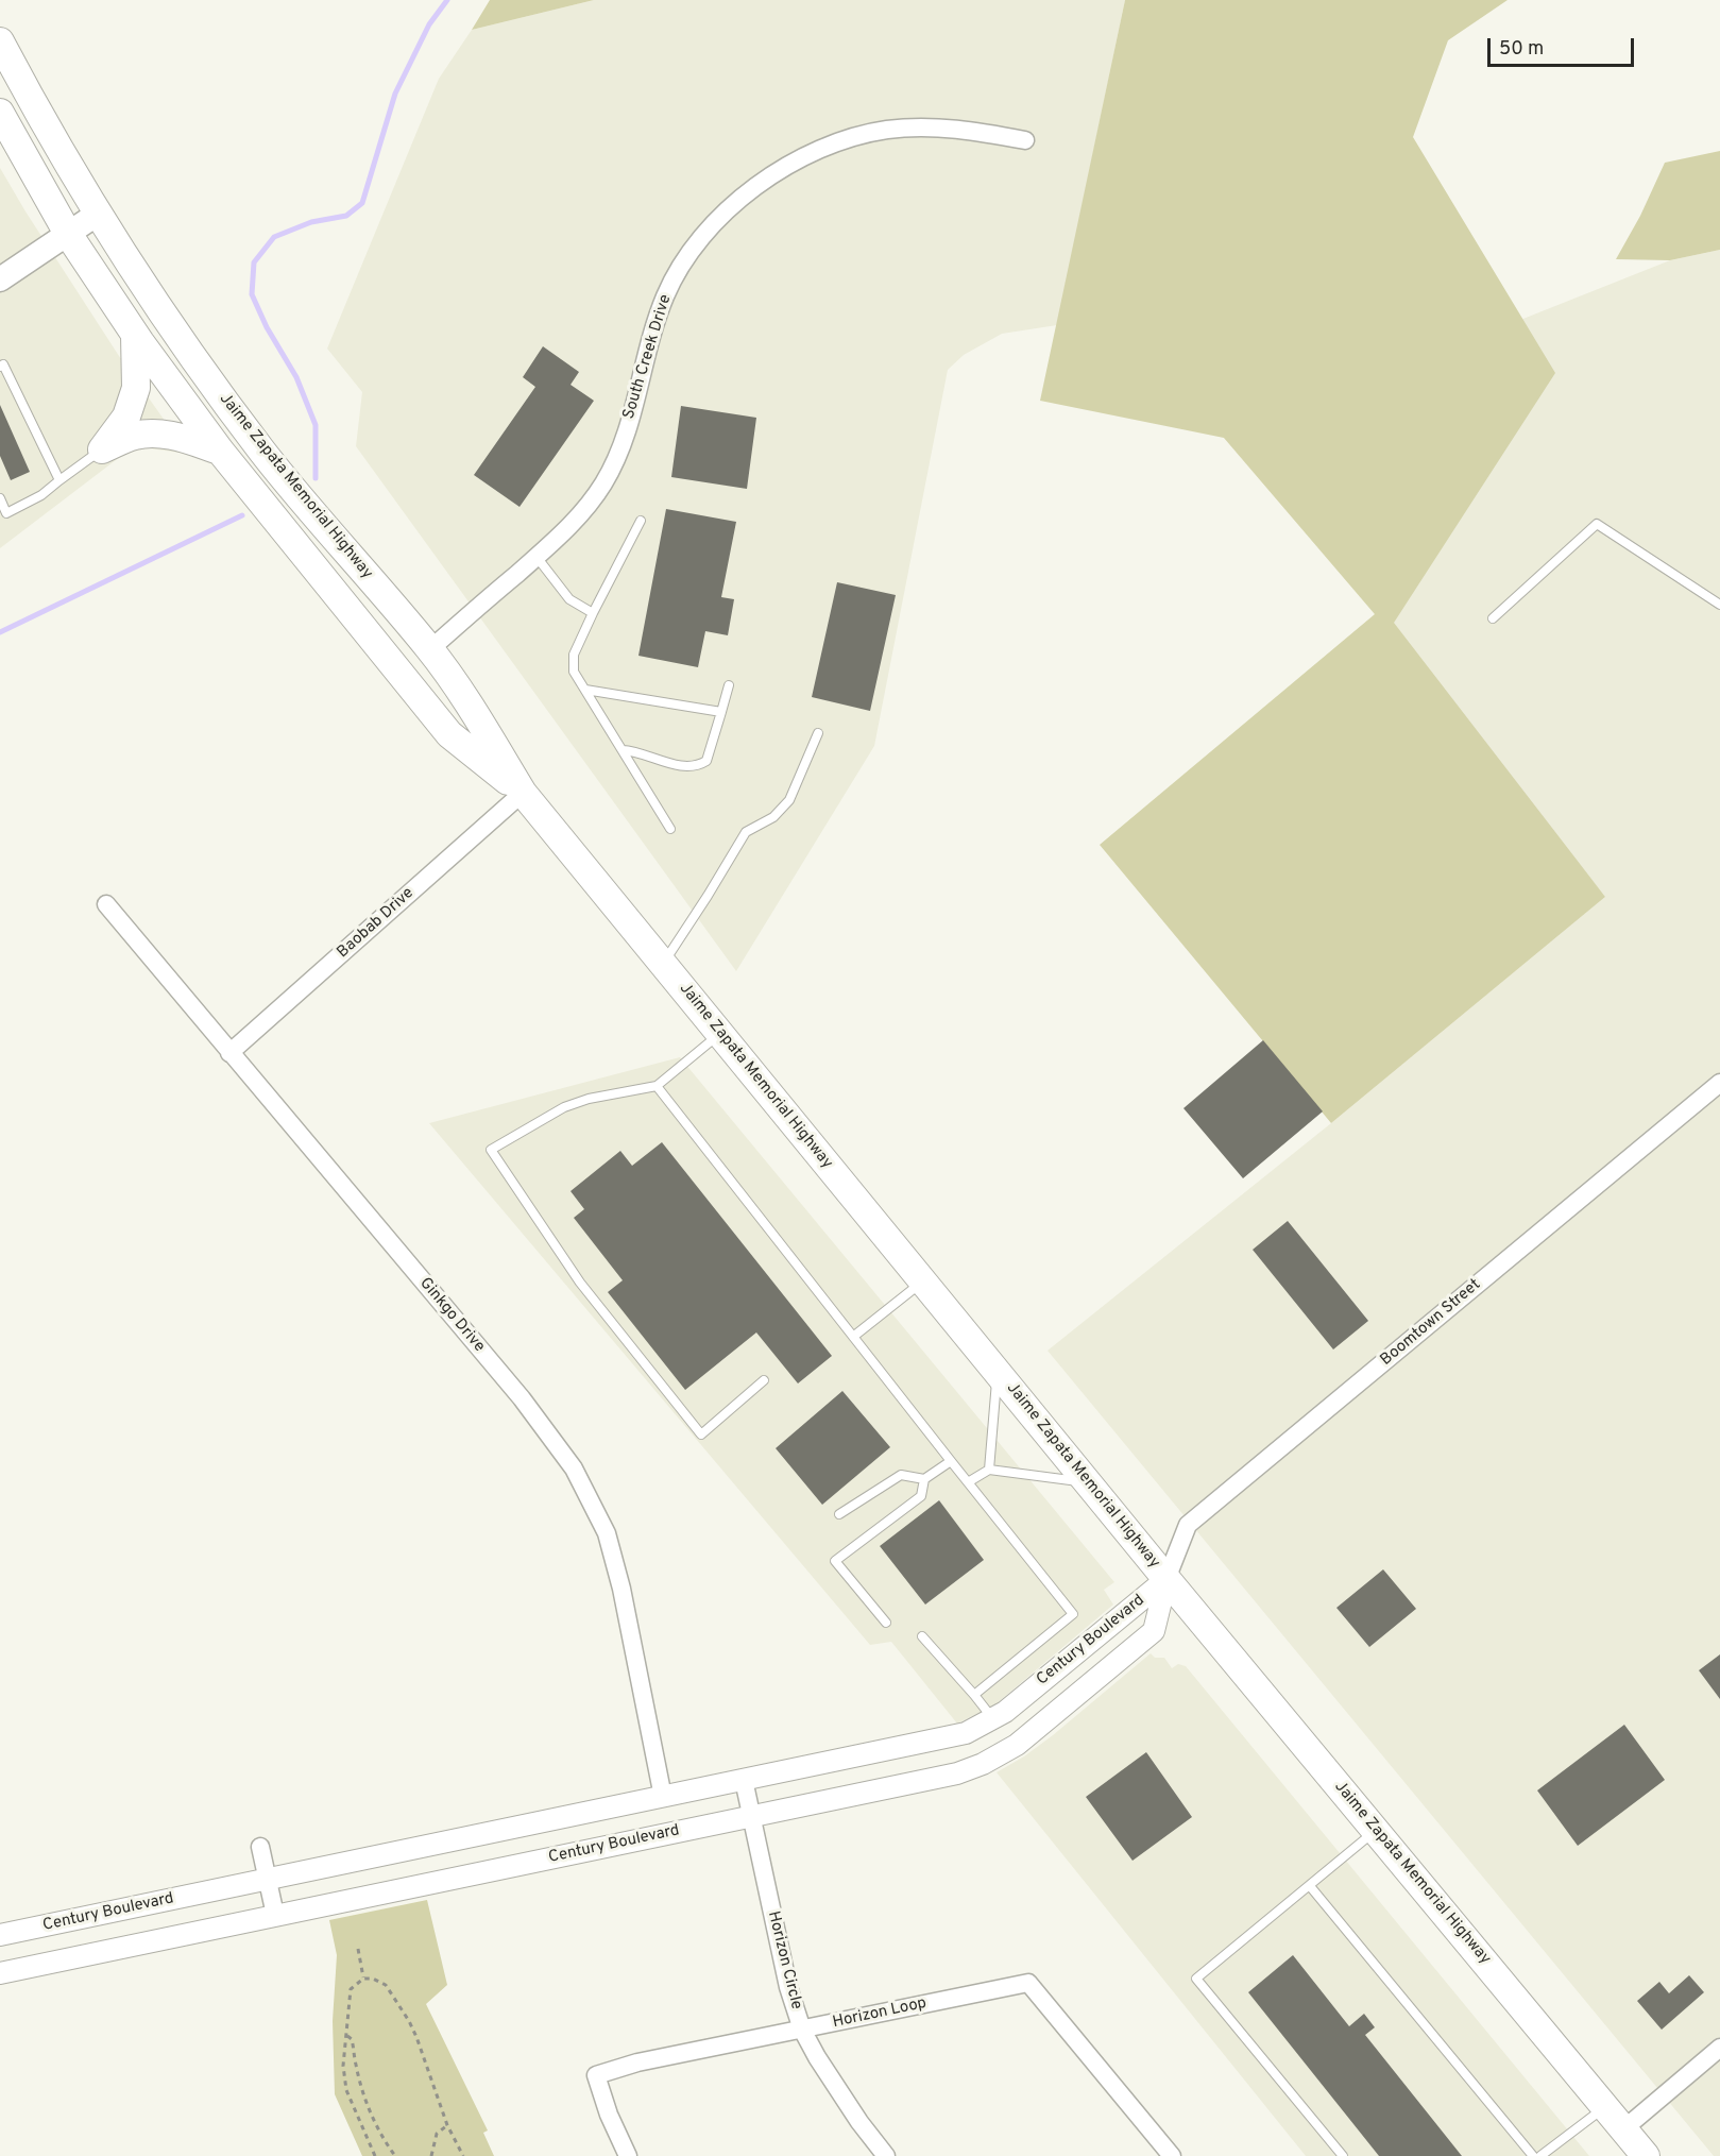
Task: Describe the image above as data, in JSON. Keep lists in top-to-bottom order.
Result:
{
  "streets": {
    "main road": ["Jaime Zapata Memorial Highway"],
    "street": [
      "South Creek Drive",
      "Baobab Drive",
      "Ginkgo Drive",
      "Boomtown Street",
      "Century Boulevard",
      "Horizon Circle",
      "Horizon Loop"
    ]
  },
  "crossings": [
    ["South Creek Drive", "Jaime Zapata Memorial Highway"],
    ["Jaime Zapata Memorial Highway", "Baobab Drive"],
    ["Jaime Zapata Memorial Highway", "Boomtown Street"],
    ["Jaime Zapata Memorial Highway", "Century Boulevard"],
    ["Baobab Drive", "Ginkgo Drive"],
    ["Ginkgo Drive", "Century Boulevard"],
    ["Boomtown Street", "Century Boulevard"],
    ["Century Boulevard", "Horizon Circle"],
    ["Horizon Circle", "Horizon Loop"]
  ],
  "scale_bar": "50 m"
}
